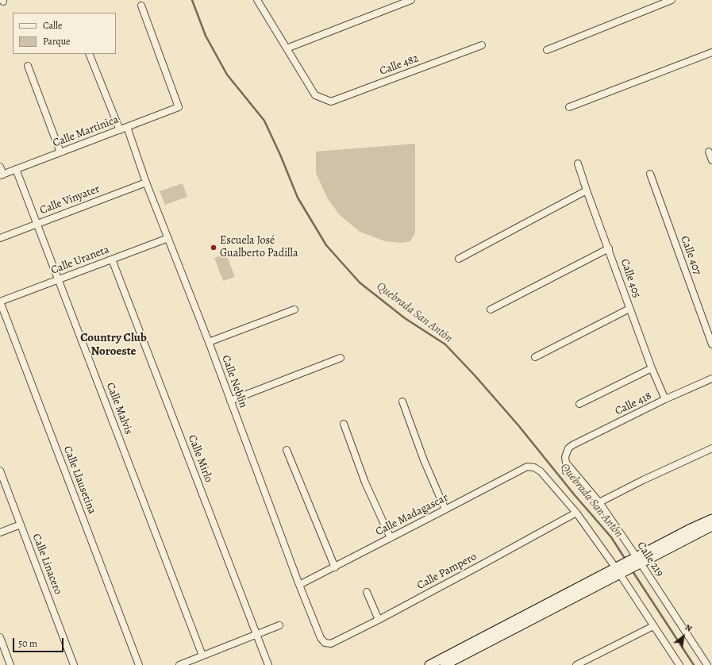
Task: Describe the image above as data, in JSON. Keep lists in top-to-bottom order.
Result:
{
  "streets": {
    "street": [
      "Calle 482",
      "Calle Martinica",
      "Calle Vinyater",
      "Calle 407",
      "Calle Uraneta",
      "Calle 405",
      "Calle Neblín",
      "Calle 418",
      "Calle Malvis",
      "Calle Mirlo",
      "Calle Llausetina",
      "Calle Madagascar",
      "Calle 219",
      "Calle Linacero",
      "Calle Pampero"
    ]
  },
  "crossings": [
    ["Calle Martinica", "Calle Neblín"],
    ["Calle Martinica", "Calle Malvis"],
    ["Calle Vinyater", "Calle Neblín"],
    ["Calle Vinyater", "Calle Malvis"],
    ["Calle Uraneta", "Calle Neblín"],
    ["Calle Uraneta", "Calle Malvis"],
    ["Calle Uraneta", "Calle Mirlo"],
    ["Calle Uraneta", "Calle Llausetina"],
    ["Calle 405", "Calle 418"],
    ["Calle Neblín", "Calle Madagascar"],
    ["Calle Neblín", "Calle Pampero"],
    ["Calle 418", "Calle 219"],
    ["Calle Madagascar", "Calle Pampero"]
  ],
  "districts": ["Country Club Noroeste"],
  "water": ["Quebrada San Antón"],
  "places": ["Escuela José Gualberto Padilla"],
  "legend": ["Calle", "Parque"],
  "scale_bar": "50 m",
  "north": "top right"
}
